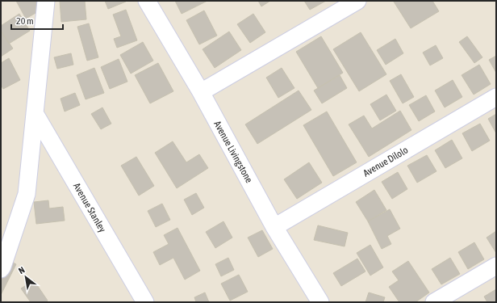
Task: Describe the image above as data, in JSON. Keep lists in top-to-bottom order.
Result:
{
  "streets": {
    "street": ["Avenue Livingstone", "Avenue Dilolo", "Avenue Stanley"]
  },
  "crossings": [
    ["Avenue Livingstone", "Avenue Dilolo"]
  ],
  "scale_bar": "20 m",
  "north": "top left"
}
